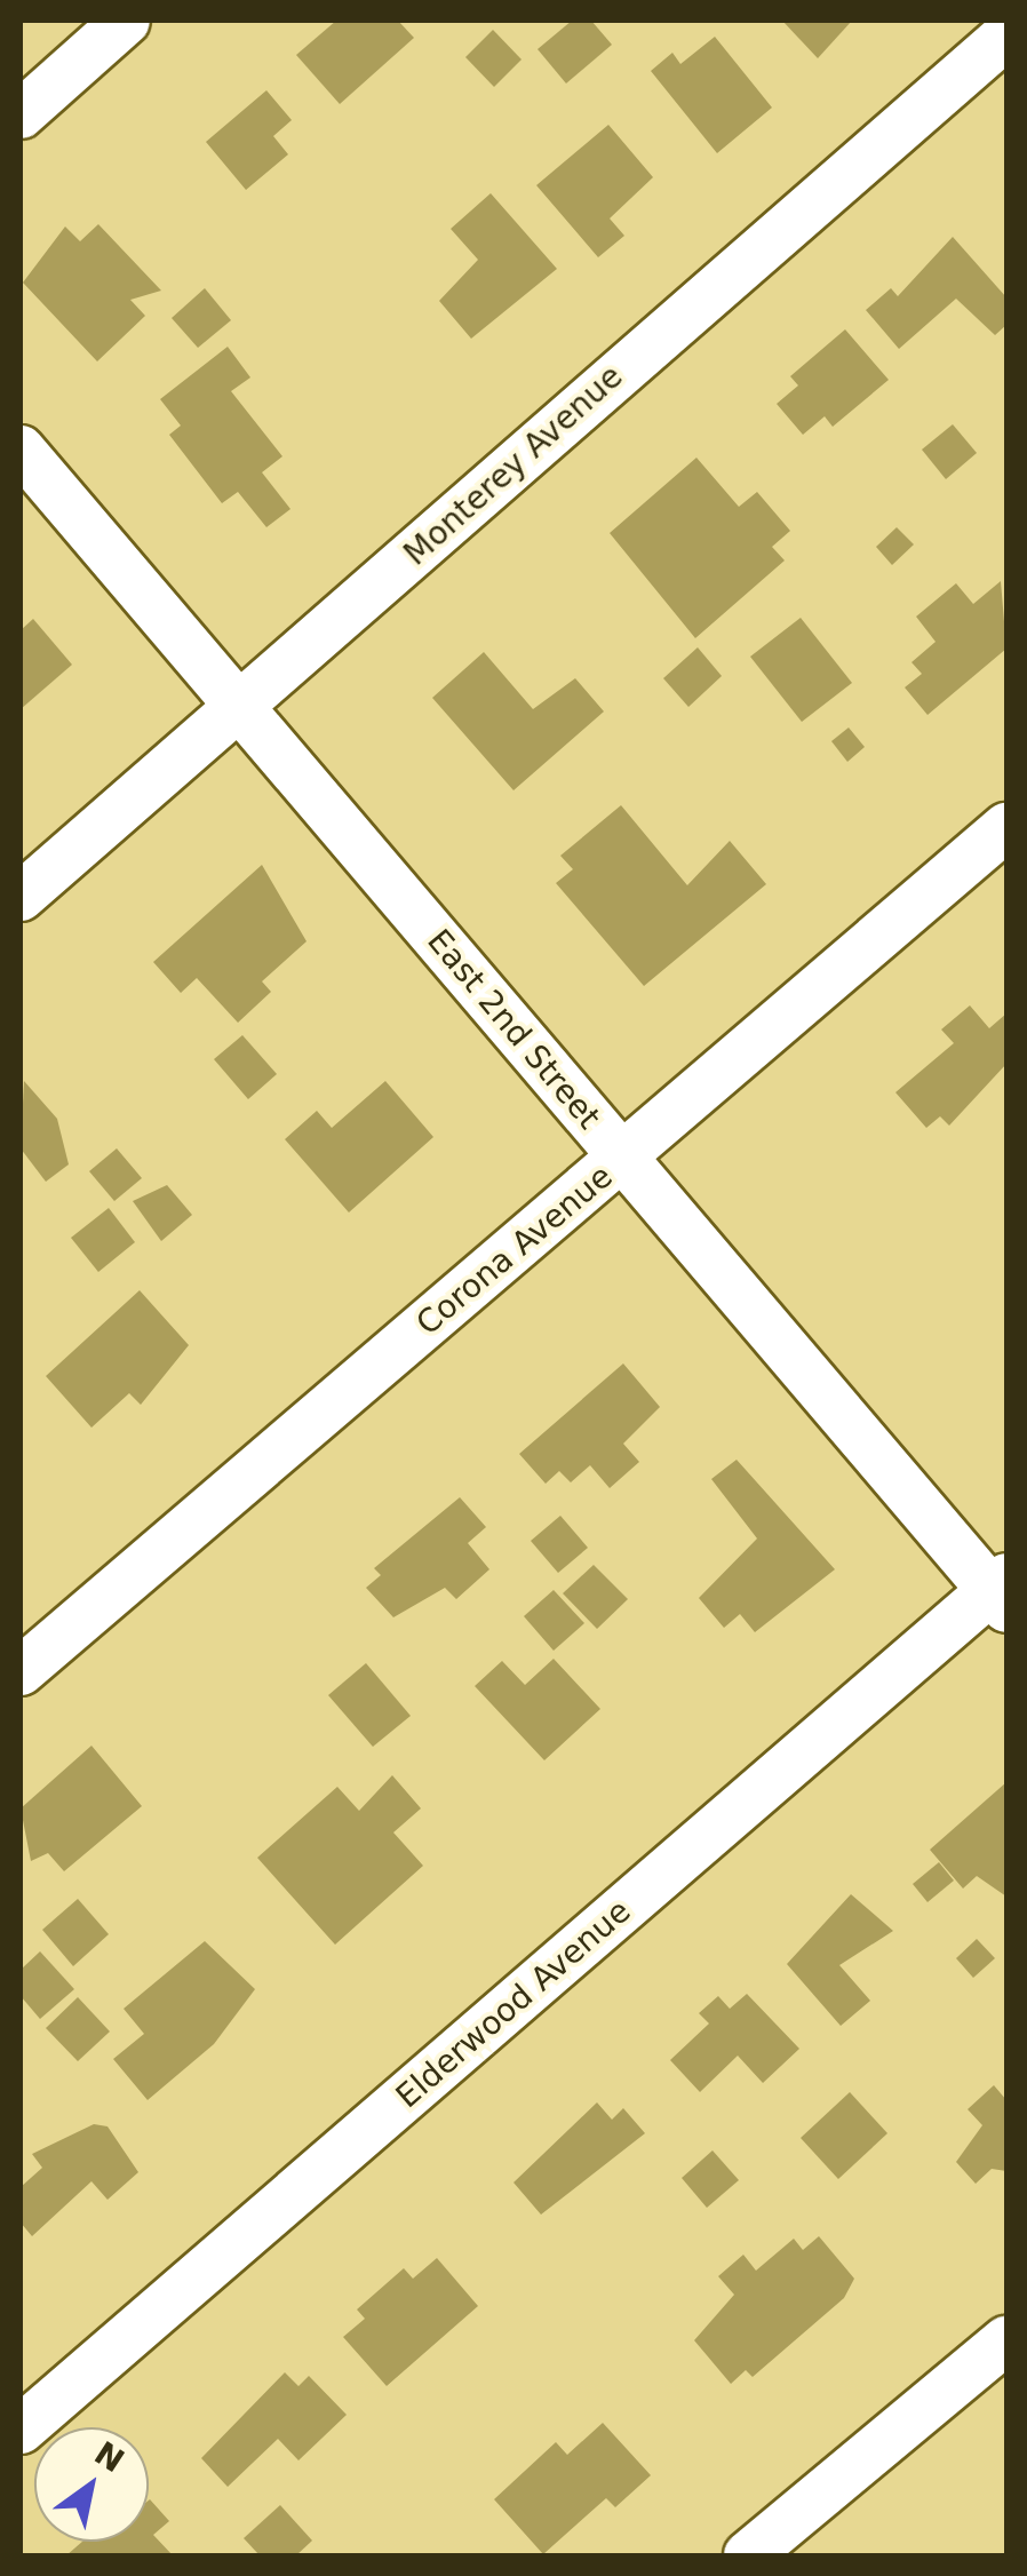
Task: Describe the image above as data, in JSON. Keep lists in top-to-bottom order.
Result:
{
  "streets": {
    "street": [
      "Monterey Avenue",
      "East 2nd Street",
      "Corona Avenue",
      "Elderwood Avenue"
    ]
  },
  "crossings": [
    ["Monterey Avenue", "East 2nd Street"],
    ["East 2nd Street", "Corona Avenue"],
    ["East 2nd Street", "Elderwood Avenue"]
  ],
  "north": "top right"
}
